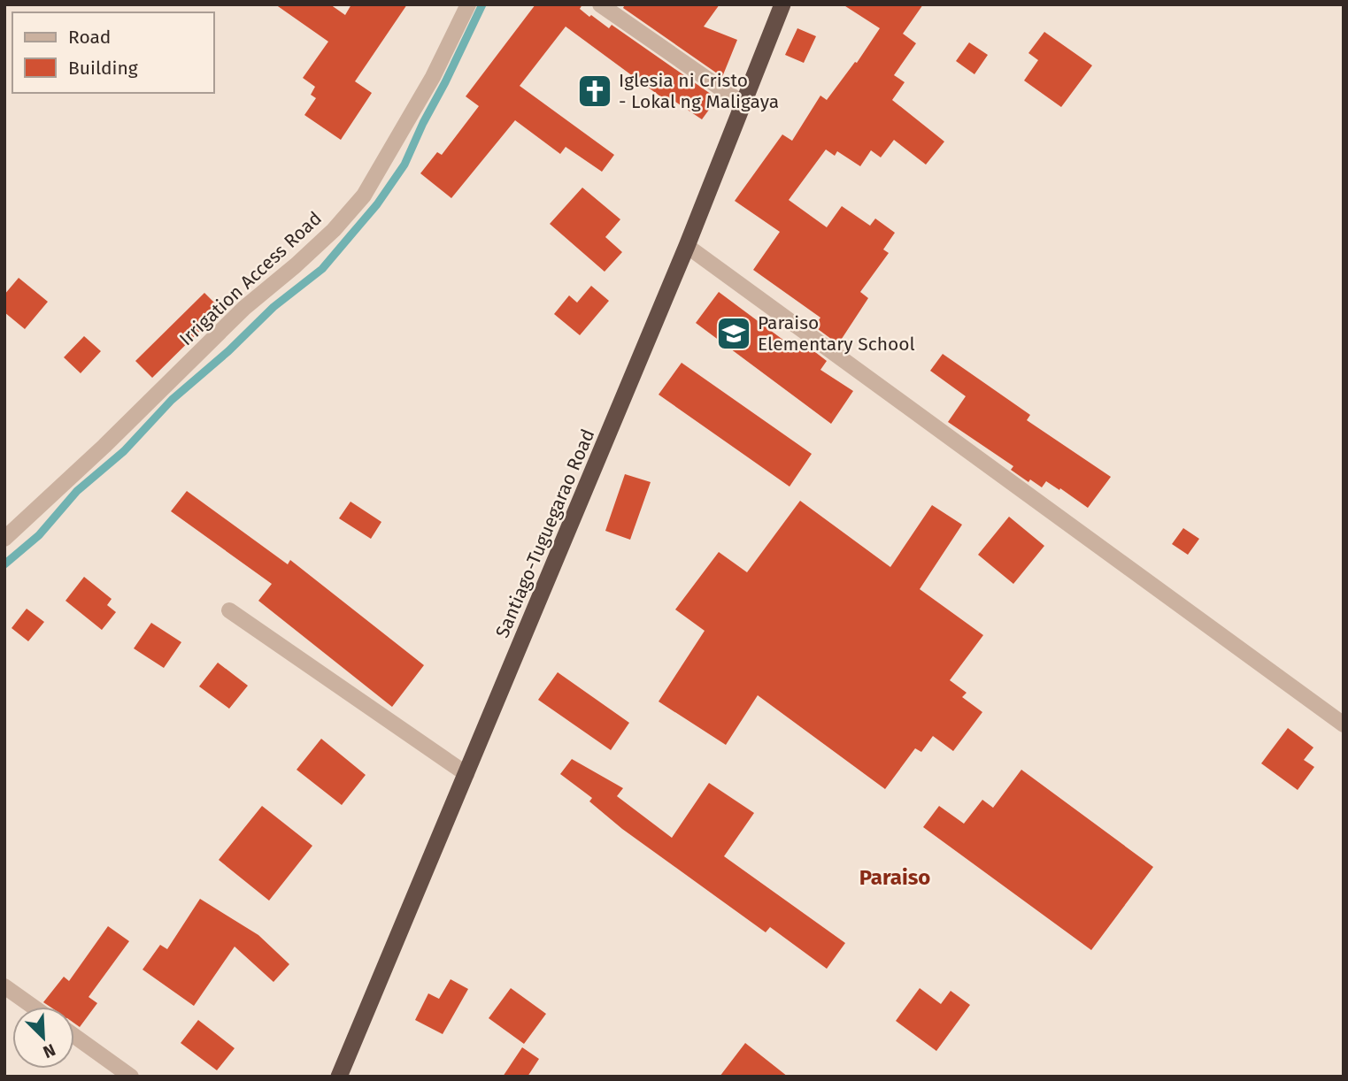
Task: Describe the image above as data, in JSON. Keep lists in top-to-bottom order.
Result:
{
  "streets": {
    "highway": ["Santiago-Tuguegarao Road"],
    "street": ["Irrigation Access Road"]
  },
  "districts": ["Paraiso"],
  "places": {
    "church": ["Iglesia ni Cristo - Lokal ng Maligaya"],
    "school or university": ["Paraiso Elementary School"]
  },
  "legend": ["Road", "Building"],
  "north": "bottom right"
}
